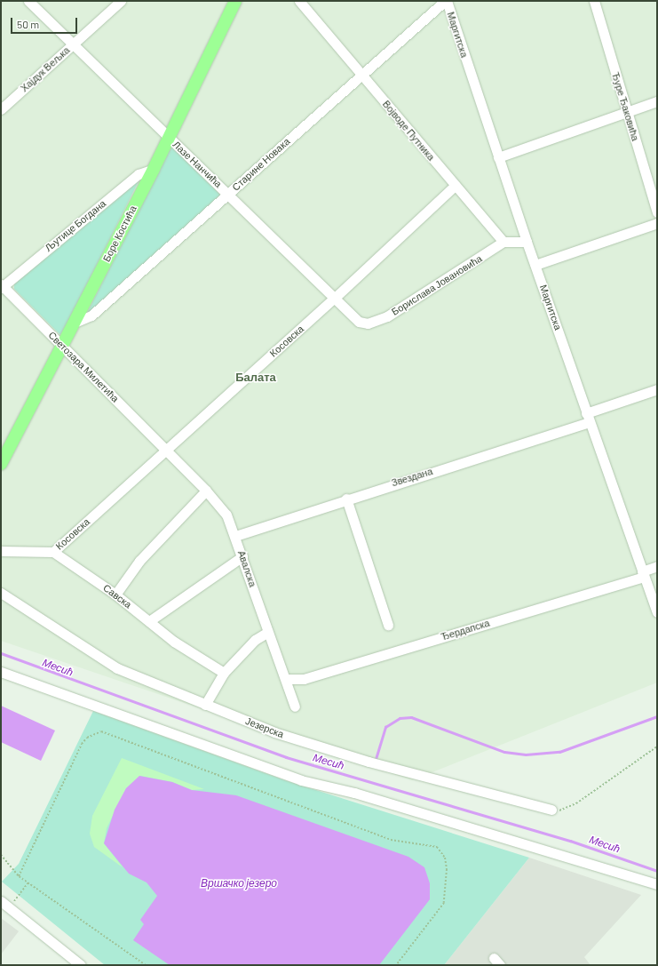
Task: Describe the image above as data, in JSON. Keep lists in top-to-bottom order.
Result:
{
  "streets": {
    "main road": ["Боре Костића"],
    "street": [
      "Маргитска",
      "Хајдук Вељка",
      "Ђуре Ђаковића",
      "Војводе Путника",
      "Лазе Нанчића",
      "Старине Новака",
      "Љутице Богдана",
      "Борислава Јовановића",
      "Косовска",
      "Светозара Милетића",
      "Звездана",
      "Авалска",
      "Савска",
      "Ђердапска",
      "Језерска"
    ]
  },
  "crossings": [
    ["Маргитска", "Старине Новака"],
    ["Маргитска", "Звездана"],
    ["Маргитска", "Ђердапска"],
    ["Хајдук Вељка", "Лазе Нанчића"],
    ["Војводе Путника", "Старине Новака"],
    ["Војводе Путника", "Борислава Јовановића"],
    ["Војводе Путника", "Косовска"],
    ["Лазе Нанчића", "Старине Новака"],
    ["Лазе Нанчића", "Боре Костића"],
    ["Лазе Нанчића", "Борислава Јовановића"],
    ["Лазе Нанчића", "Косовска"],
    ["Старине Новака", "Боре Костића"],
    ["Љутице Богдана", "Боре Костића"],
    ["Љутице Богдана", "Светозара Милетића"],
    ["Боре Костића", "Светозара Милетића"],
    ["Косовска", "Светозара Милетића"],
    ["Косовска", "Авалска"],
    ["Косовска", "Савска"],
    ["Светозара Милетића", "Авалска"],
    ["Звездана", "Авалска"],
    ["Авалска", "Ђердапска"]
  ],
  "districts": ["Балата"],
  "water": ["Месић", "Вршачко језеро"],
  "scale_bar": "50 m"
}
